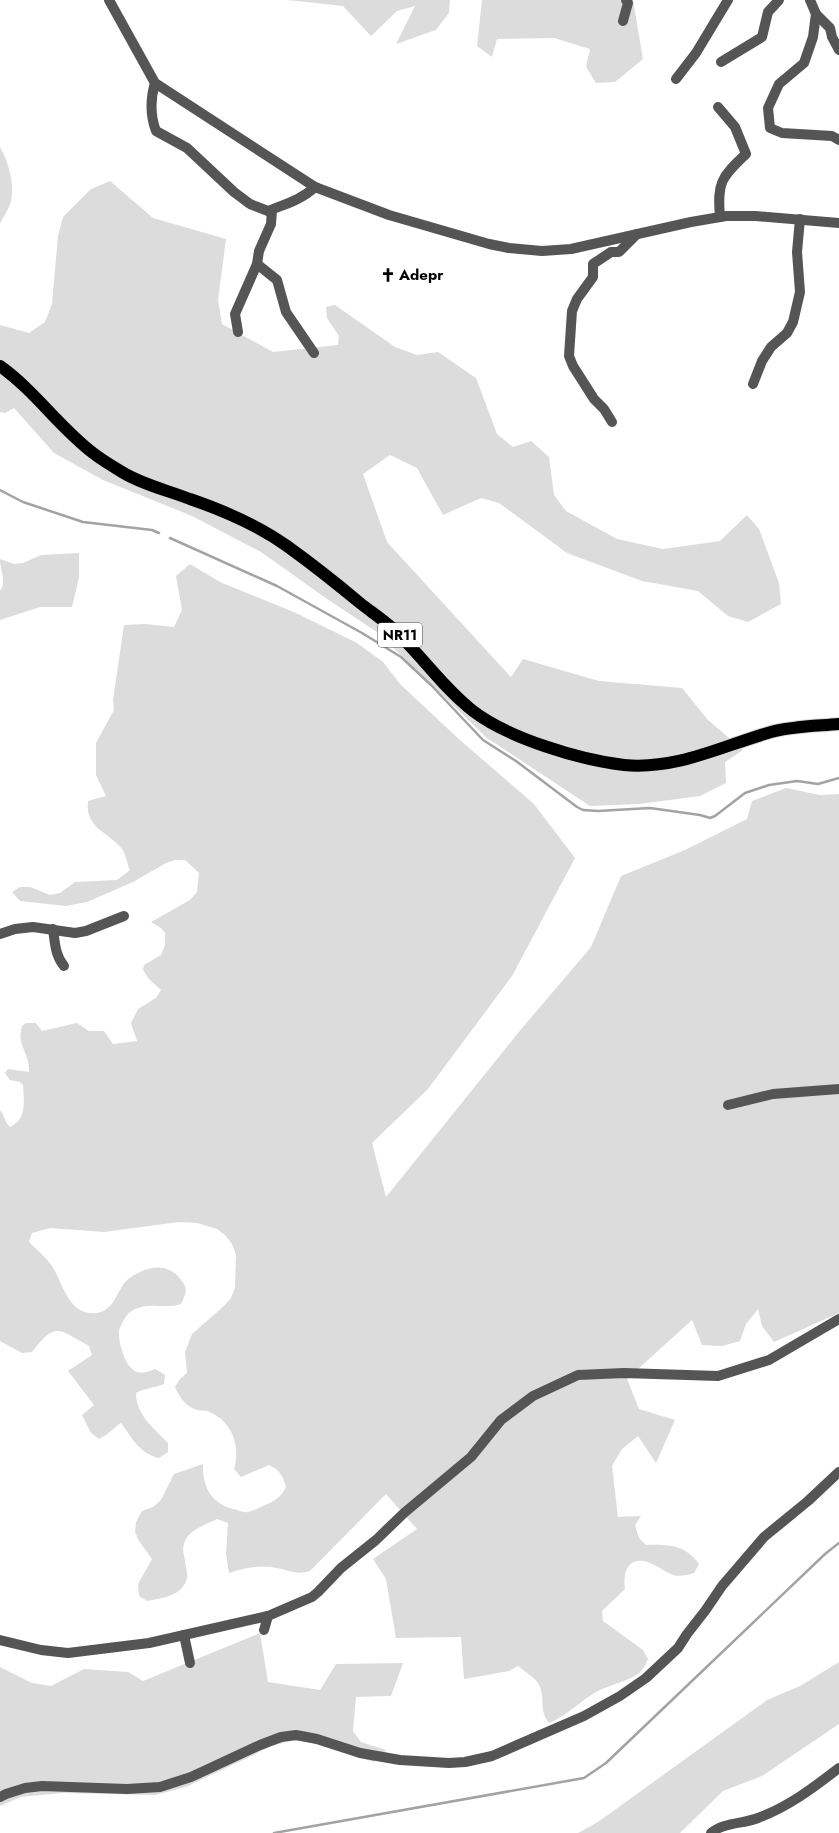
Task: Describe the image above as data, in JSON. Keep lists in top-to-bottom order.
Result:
{
  "streets": {
    "highway": ["NR11"]
  },
  "places": {
    "church": ["Adepr"]
  }
}
